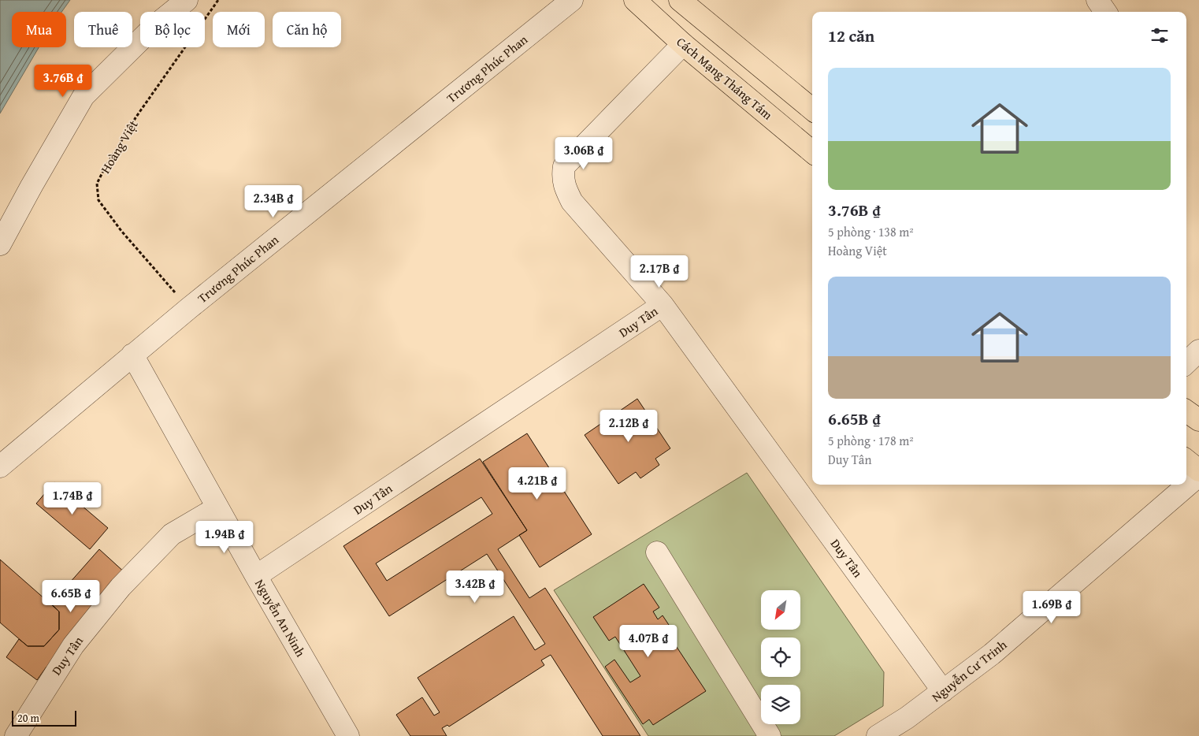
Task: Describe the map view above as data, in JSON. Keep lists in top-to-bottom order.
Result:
{
  "streets": {
    "main road": ["Cách Mạng Tháng Tám"],
    "street": [
      "Trương Phúc Phan",
      "Duy Tân",
      "Nguyễn An Ninh",
      "Nguyễn Cư Trinh"
    ],
    "path": ["Hoàng Việt"]
  },
  "crossings": [
    ["Trương Phúc Phan", "Hoàng Việt"],
    ["Trương Phúc Phan", "Nguyễn An Ninh"],
    ["Duy Tân", "Nguyễn An Ninh"],
    ["Duy Tân", "Nguyễn Cư Trinh"]
  ],
  "scale_bar": "20 m",
  "north": "bottom left",
  "page": {
    "chip": [
      "Mua",
      "Thuê",
      "Bộ lọc",
      "Mới",
      "Căn hộ"
    ],
    "heading": "12 căn",
    "list": [
      {
        "name": "3.76B ₫",
        "note": "5 phòng · 138 m² · Hoàng Việt"
      },
      {
        "name": "6.65B ₫",
        "note": "5 phòng · 178 m² · Duy Tân"
      }
    ],
    "price": [
      "3.76B ₫",
      "3.06B ₫",
      "2.34B ₫",
      "2.17B ₫",
      "2.12B ₫",
      "4.21B ₫",
      "1.74B ₫",
      "1.94B ₫",
      "3.42B ₫",
      "6.65B ₫",
      "1.69B ₫",
      "4.07B ₫"
    ],
    "scale": "20 m"
  }
}
